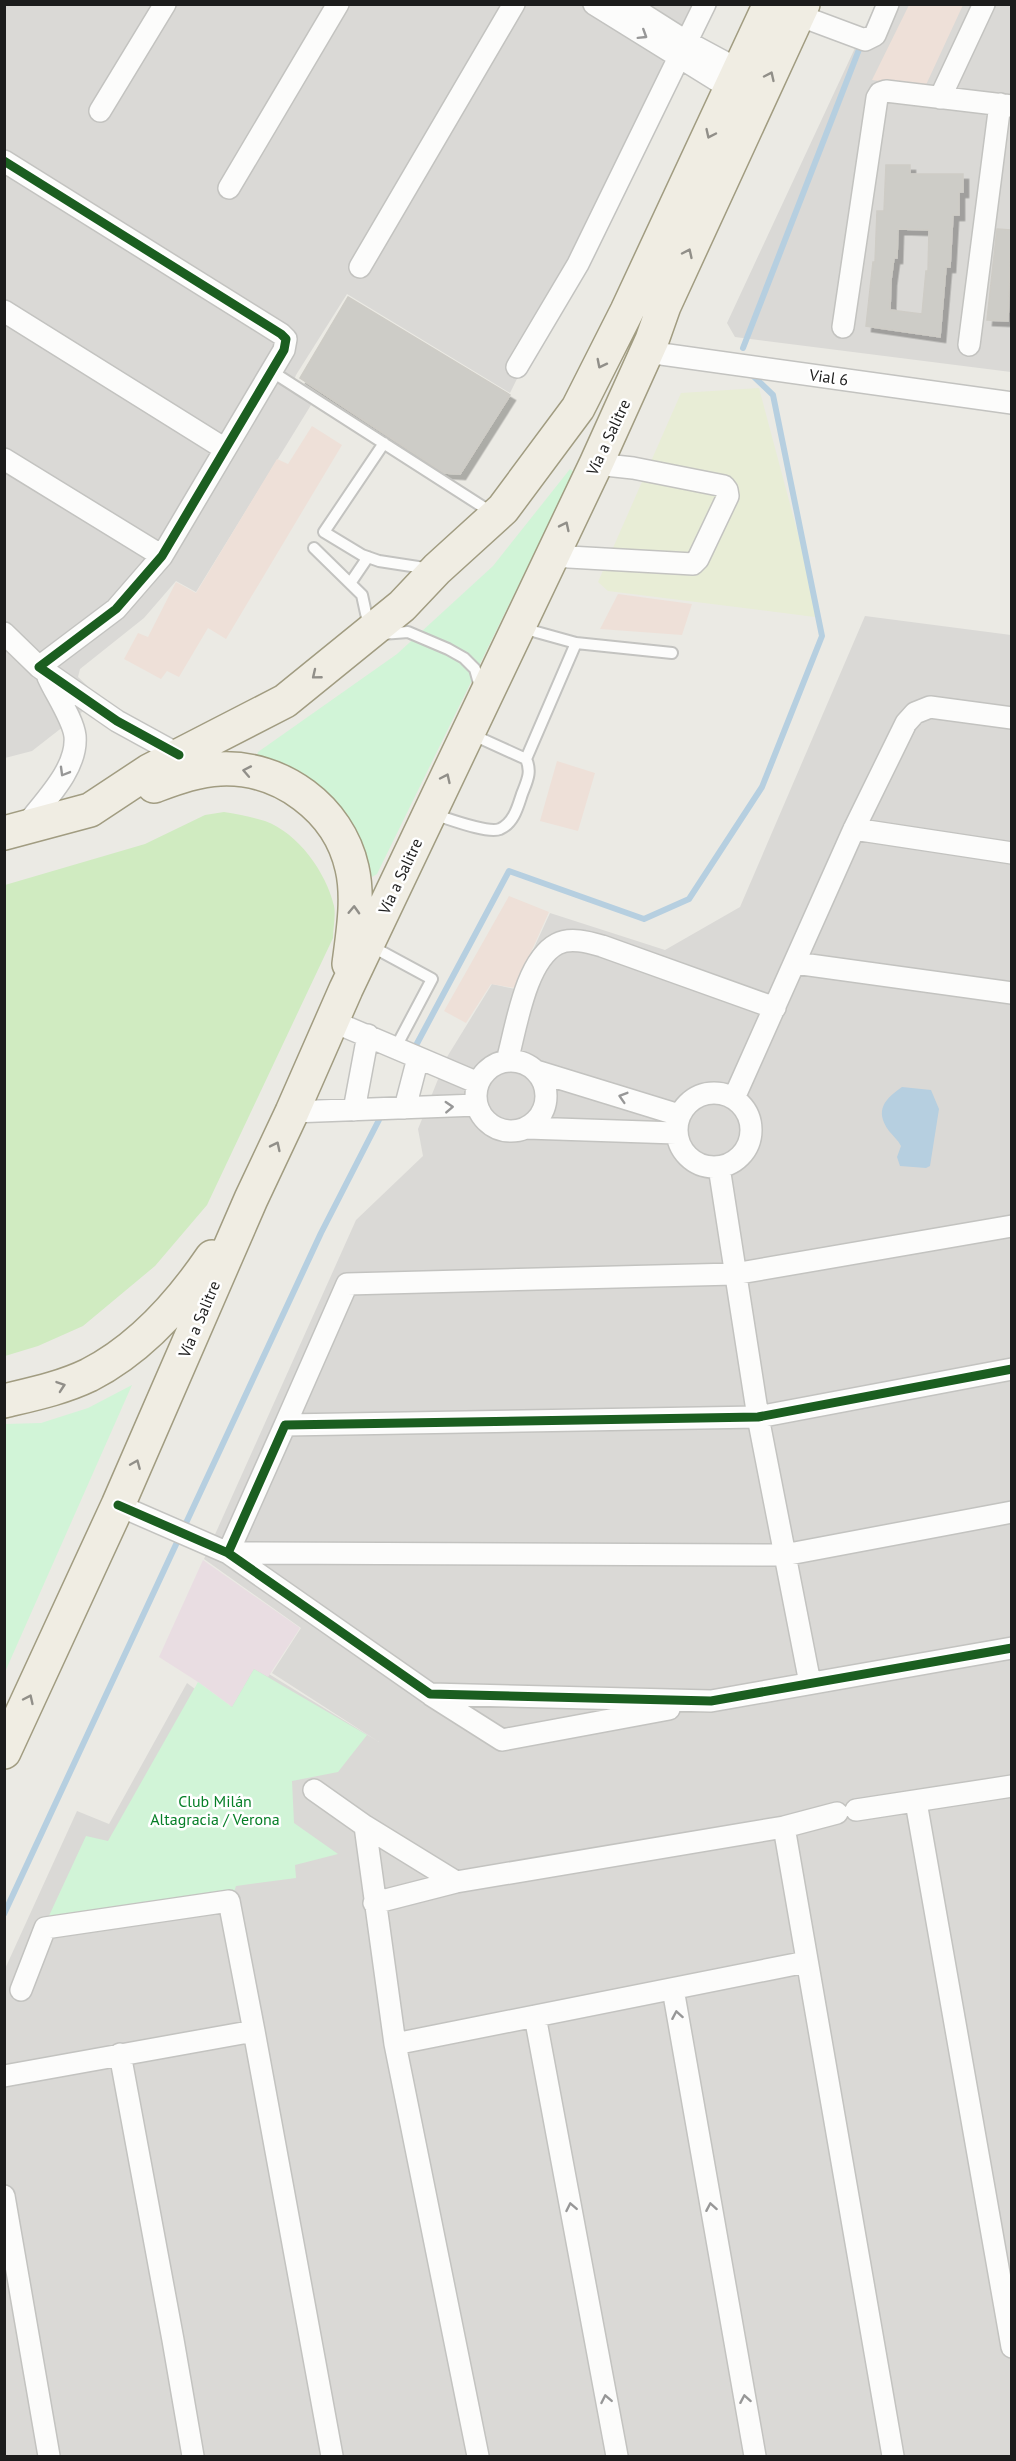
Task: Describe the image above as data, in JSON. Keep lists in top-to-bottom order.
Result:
{
  "streets": {
    "main road": ["Vía a Salitre"],
    "street": ["Vial 6"]
  },
  "crossings": [
    ["Vial 6", "Vía a Salitre"]
  ],
  "parks": ["Club Milán Altagracia / Verona"]
}
